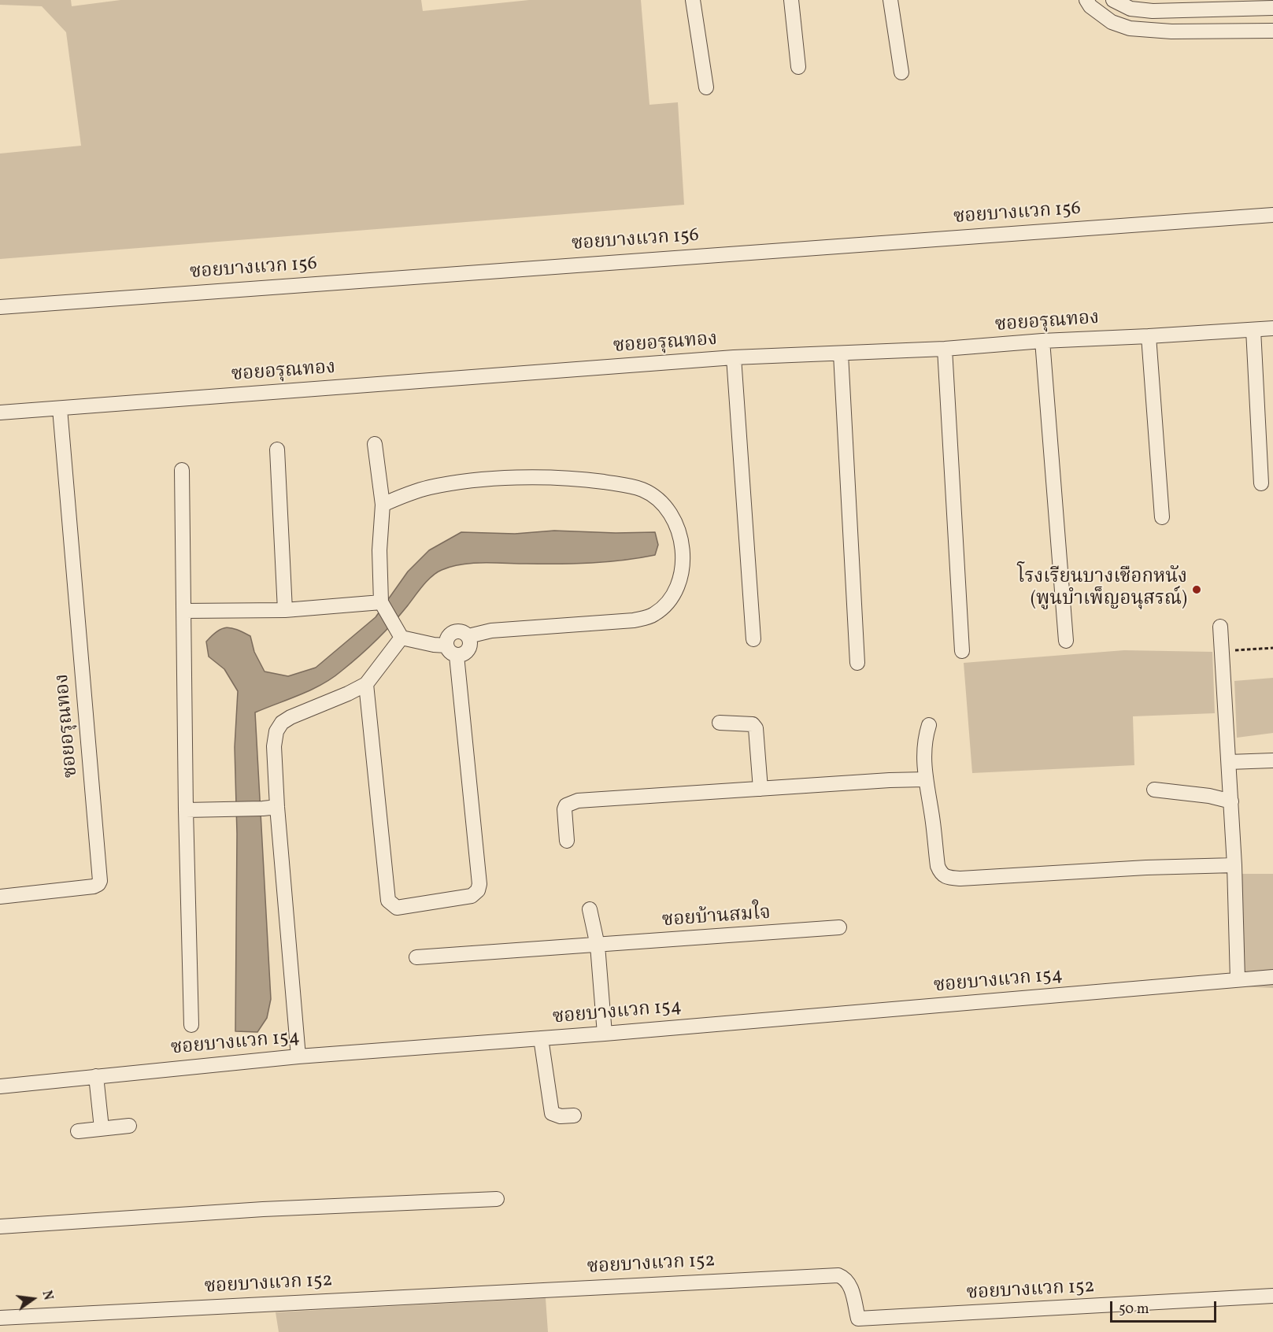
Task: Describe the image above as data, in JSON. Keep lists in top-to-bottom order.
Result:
{
  "streets": {
    "street": [
      "ซอยบางแวก 156",
      "ซอยอรุณทอง",
      "ซอยบ้านสมใจ",
      "ซอยบางแวก 154",
      "ซอยบางแวก 152"
    ]
  },
  "places": ["โรงเรียนบางเชือกหนัง (พูนบำเพ็ญอนุสรณ์)"],
  "scale_bar": "50 m",
  "north": "right"
}
